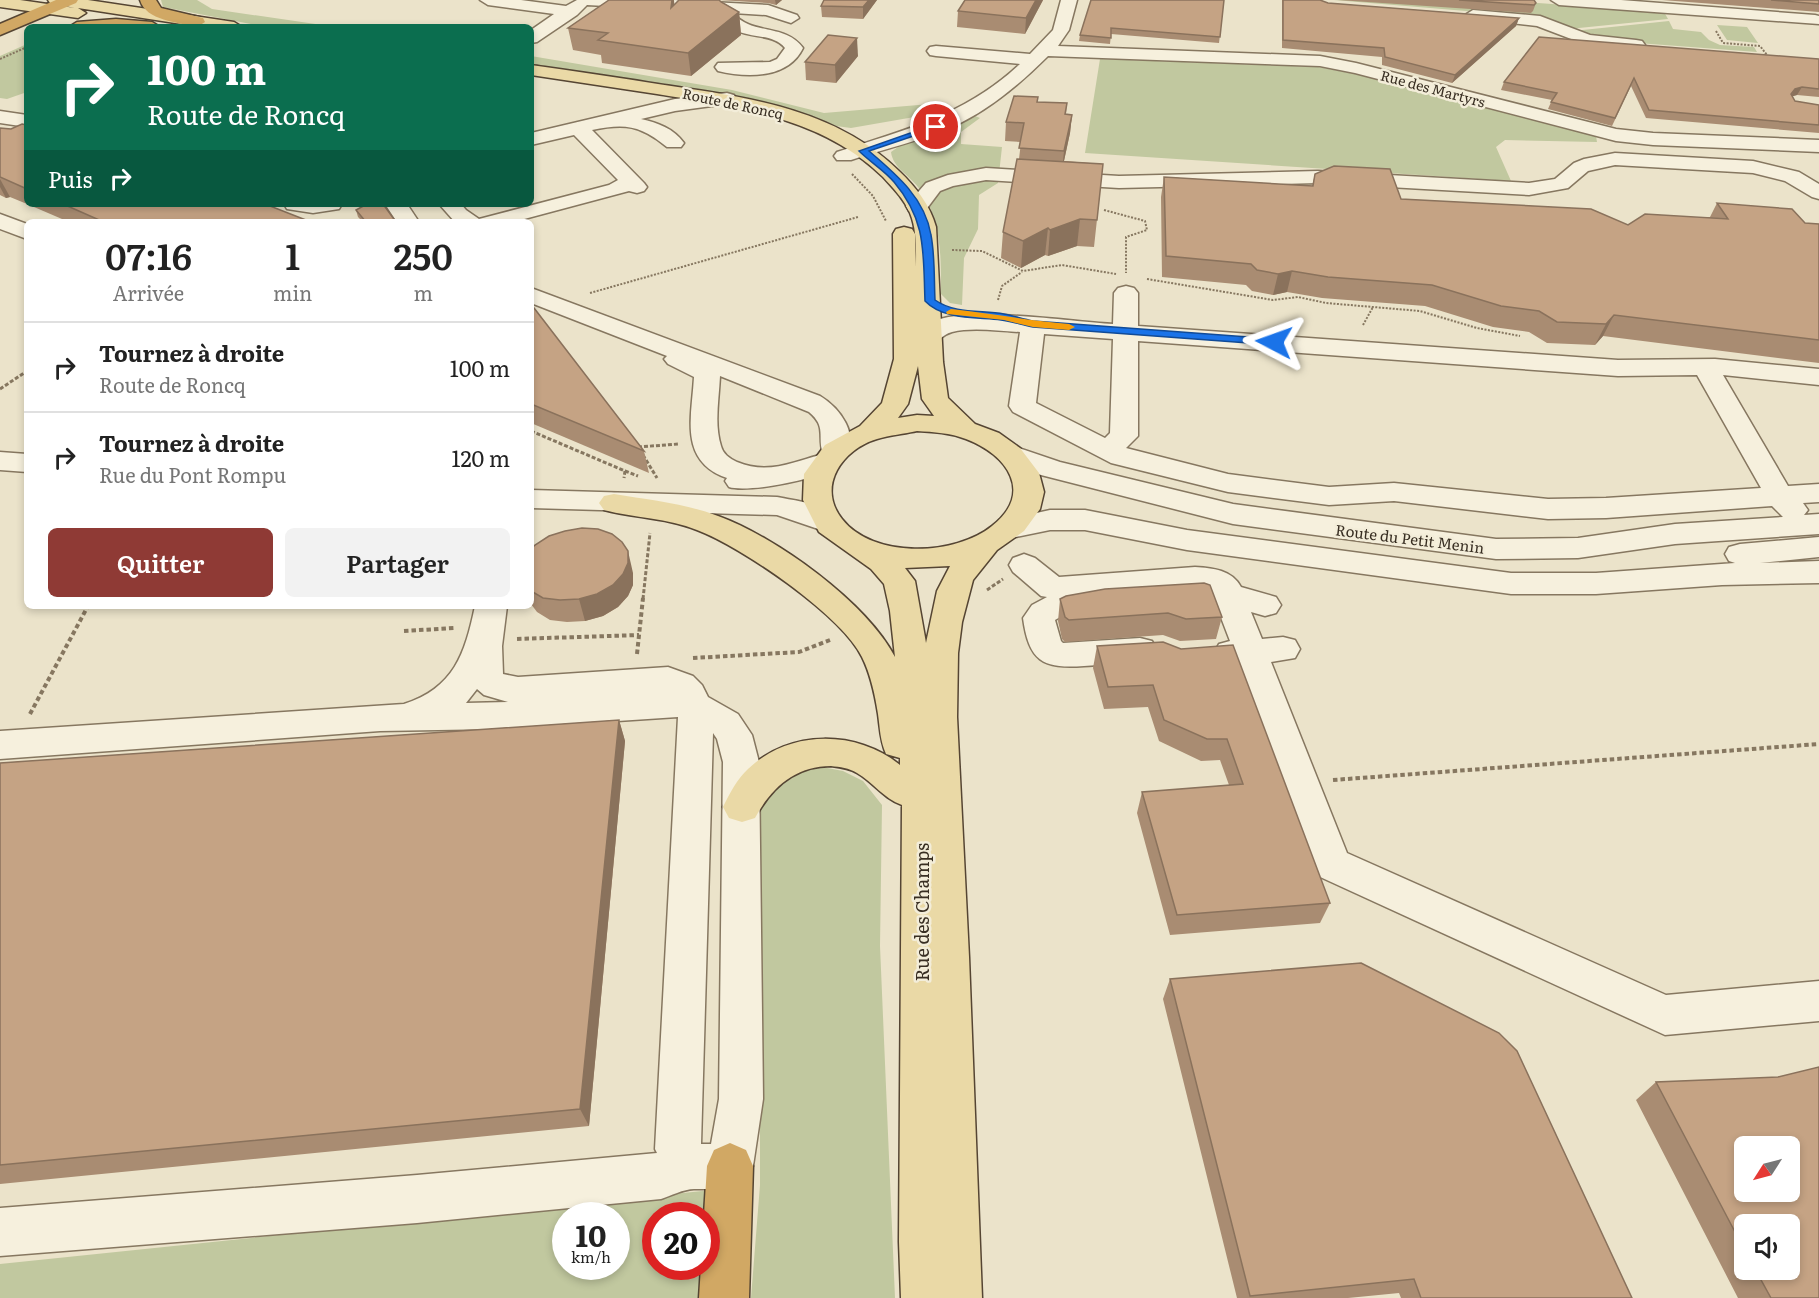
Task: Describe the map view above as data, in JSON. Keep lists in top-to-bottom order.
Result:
{
  "streets": {
    "main road": ["Route de Roncq", "Rue des Champs"],
    "street": ["Rue des Martyrs", "Route du Petit Menin"]
  },
  "crossings": [
    ["Route de Roncq", "Route du Petit Menin"],
    ["Route de Roncq", "Rue des Champs"],
    ["Route du Petit Menin", "Rue des Champs"]
  ],
  "north": "bottom left",
  "page": {
    "turn": ["100 m", "Route de Roncq"],
    "then": "Puis",
    "eta": [
      "07:16",
      "Arrivée",
      "1",
      "min",
      "250",
      "m"
    ],
    "list": [
      {
        "name": "Tournez à droite",
        "note": "Route de Roncq",
        "value": "100 m"
      },
      {
        "name": "Tournez à droite",
        "note": "Rue du Pont Rompu",
        "value": "120 m"
      }
    ],
    "buttons": ["Quitter", "Partager"],
    "speed": "10 km/h",
    "limit": "20"
  }
}
